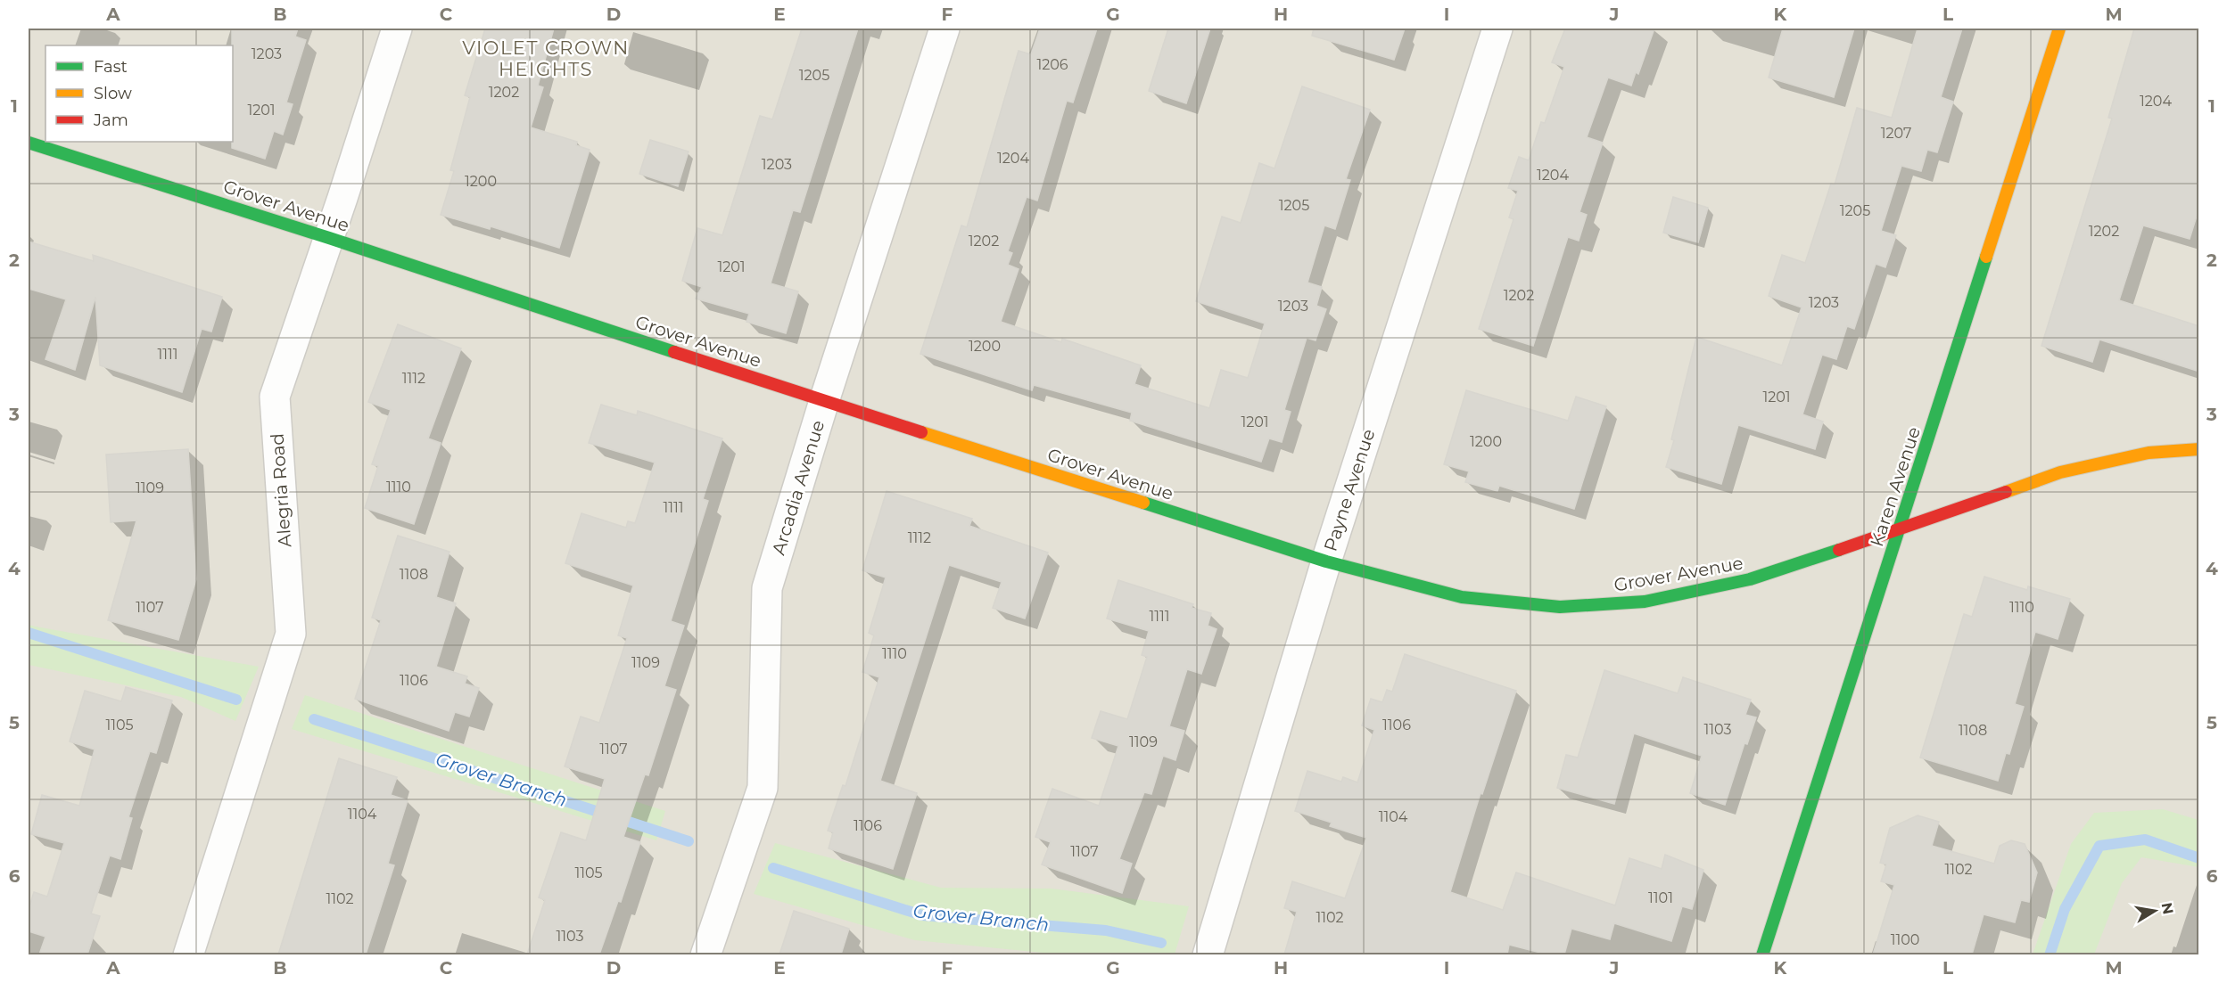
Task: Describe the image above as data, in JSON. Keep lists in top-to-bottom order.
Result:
{
  "streets": {
    "street": [
      "Grover Avenue",
      "Karen Avenue",
      "Arcadia Avenue",
      "Alegria Road",
      "Payne Avenue"
    ]
  },
  "crossings": [
    ["Grover Avenue", "Karen Avenue"],
    ["Grover Avenue", "Arcadia Avenue"],
    ["Grover Avenue", "Alegria Road"],
    ["Grover Avenue", "Payne Avenue"]
  ],
  "districts": ["VIOLET CROWN HEIGHTS"],
  "water": ["Grover Branch"],
  "house_numbers": [
    "1203",
    "1206",
    "1205",
    "1202",
    "1204",
    "1201",
    "1207",
    "1204",
    "1203",
    "1204",
    "1200",
    "1205",
    "1205",
    "1202",
    "1202",
    "1201",
    "1202",
    "1203",
    "1203",
    "1200",
    "1111",
    "1112",
    "1201",
    "1201",
    "1200",
    "1110",
    "1109",
    "1111",
    "1112",
    "1108",
    "1107",
    "1110",
    "1111",
    "1110",
    "1109",
    "1106",
    "1105",
    "1106",
    "1103",
    "1108",
    "1109",
    "1107",
    "1104",
    "1104",
    "1106",
    "1107",
    "1102",
    "1105",
    "1101",
    "1102",
    "1102",
    "1103",
    "1100"
  ],
  "legend": ["Fast", "Slow", "Jam"],
  "north": "right",
  "grid": {
    "columns": [
      "A",
      "B",
      "C",
      "D",
      "E",
      "F",
      "G",
      "H",
      "I",
      "J",
      "K",
      "L",
      "M"
    ],
    "rows": [
      "1",
      "2",
      "3",
      "4",
      "5",
      "6"
    ]
  }
}
